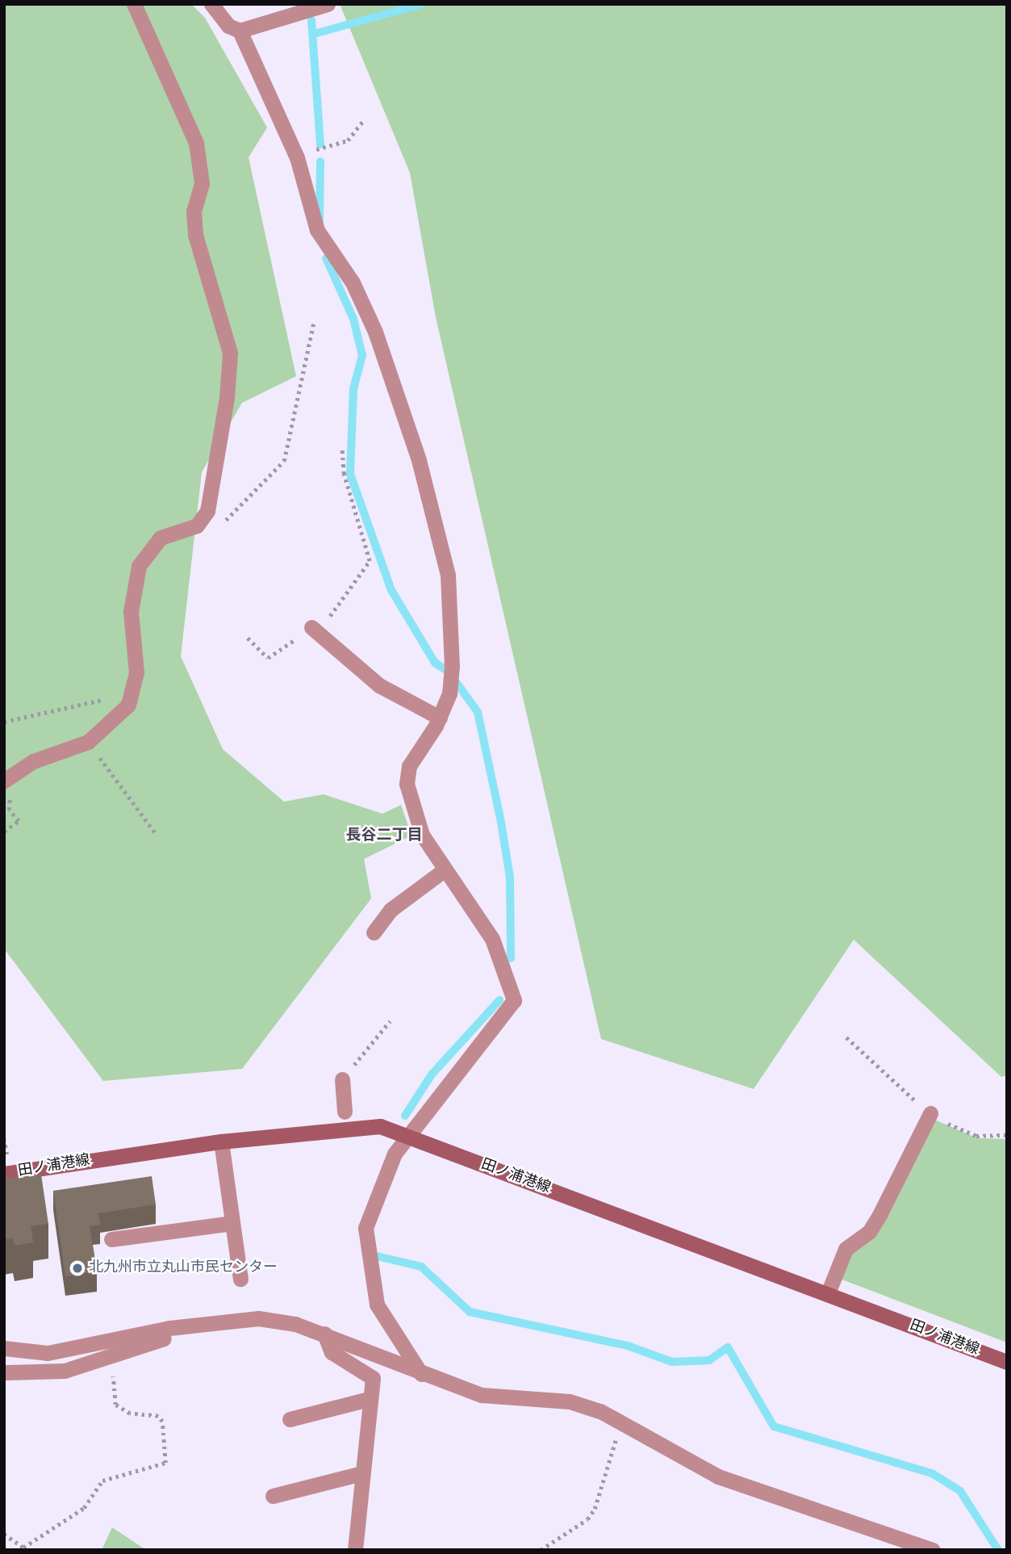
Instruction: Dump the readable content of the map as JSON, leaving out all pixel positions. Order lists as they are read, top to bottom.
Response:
{
  "streets": {
    "main road": ["田ノ浦港線"]
  },
  "districts": ["長谷二丁目"],
  "places": ["北九州市立丸山市民センター"]
}
